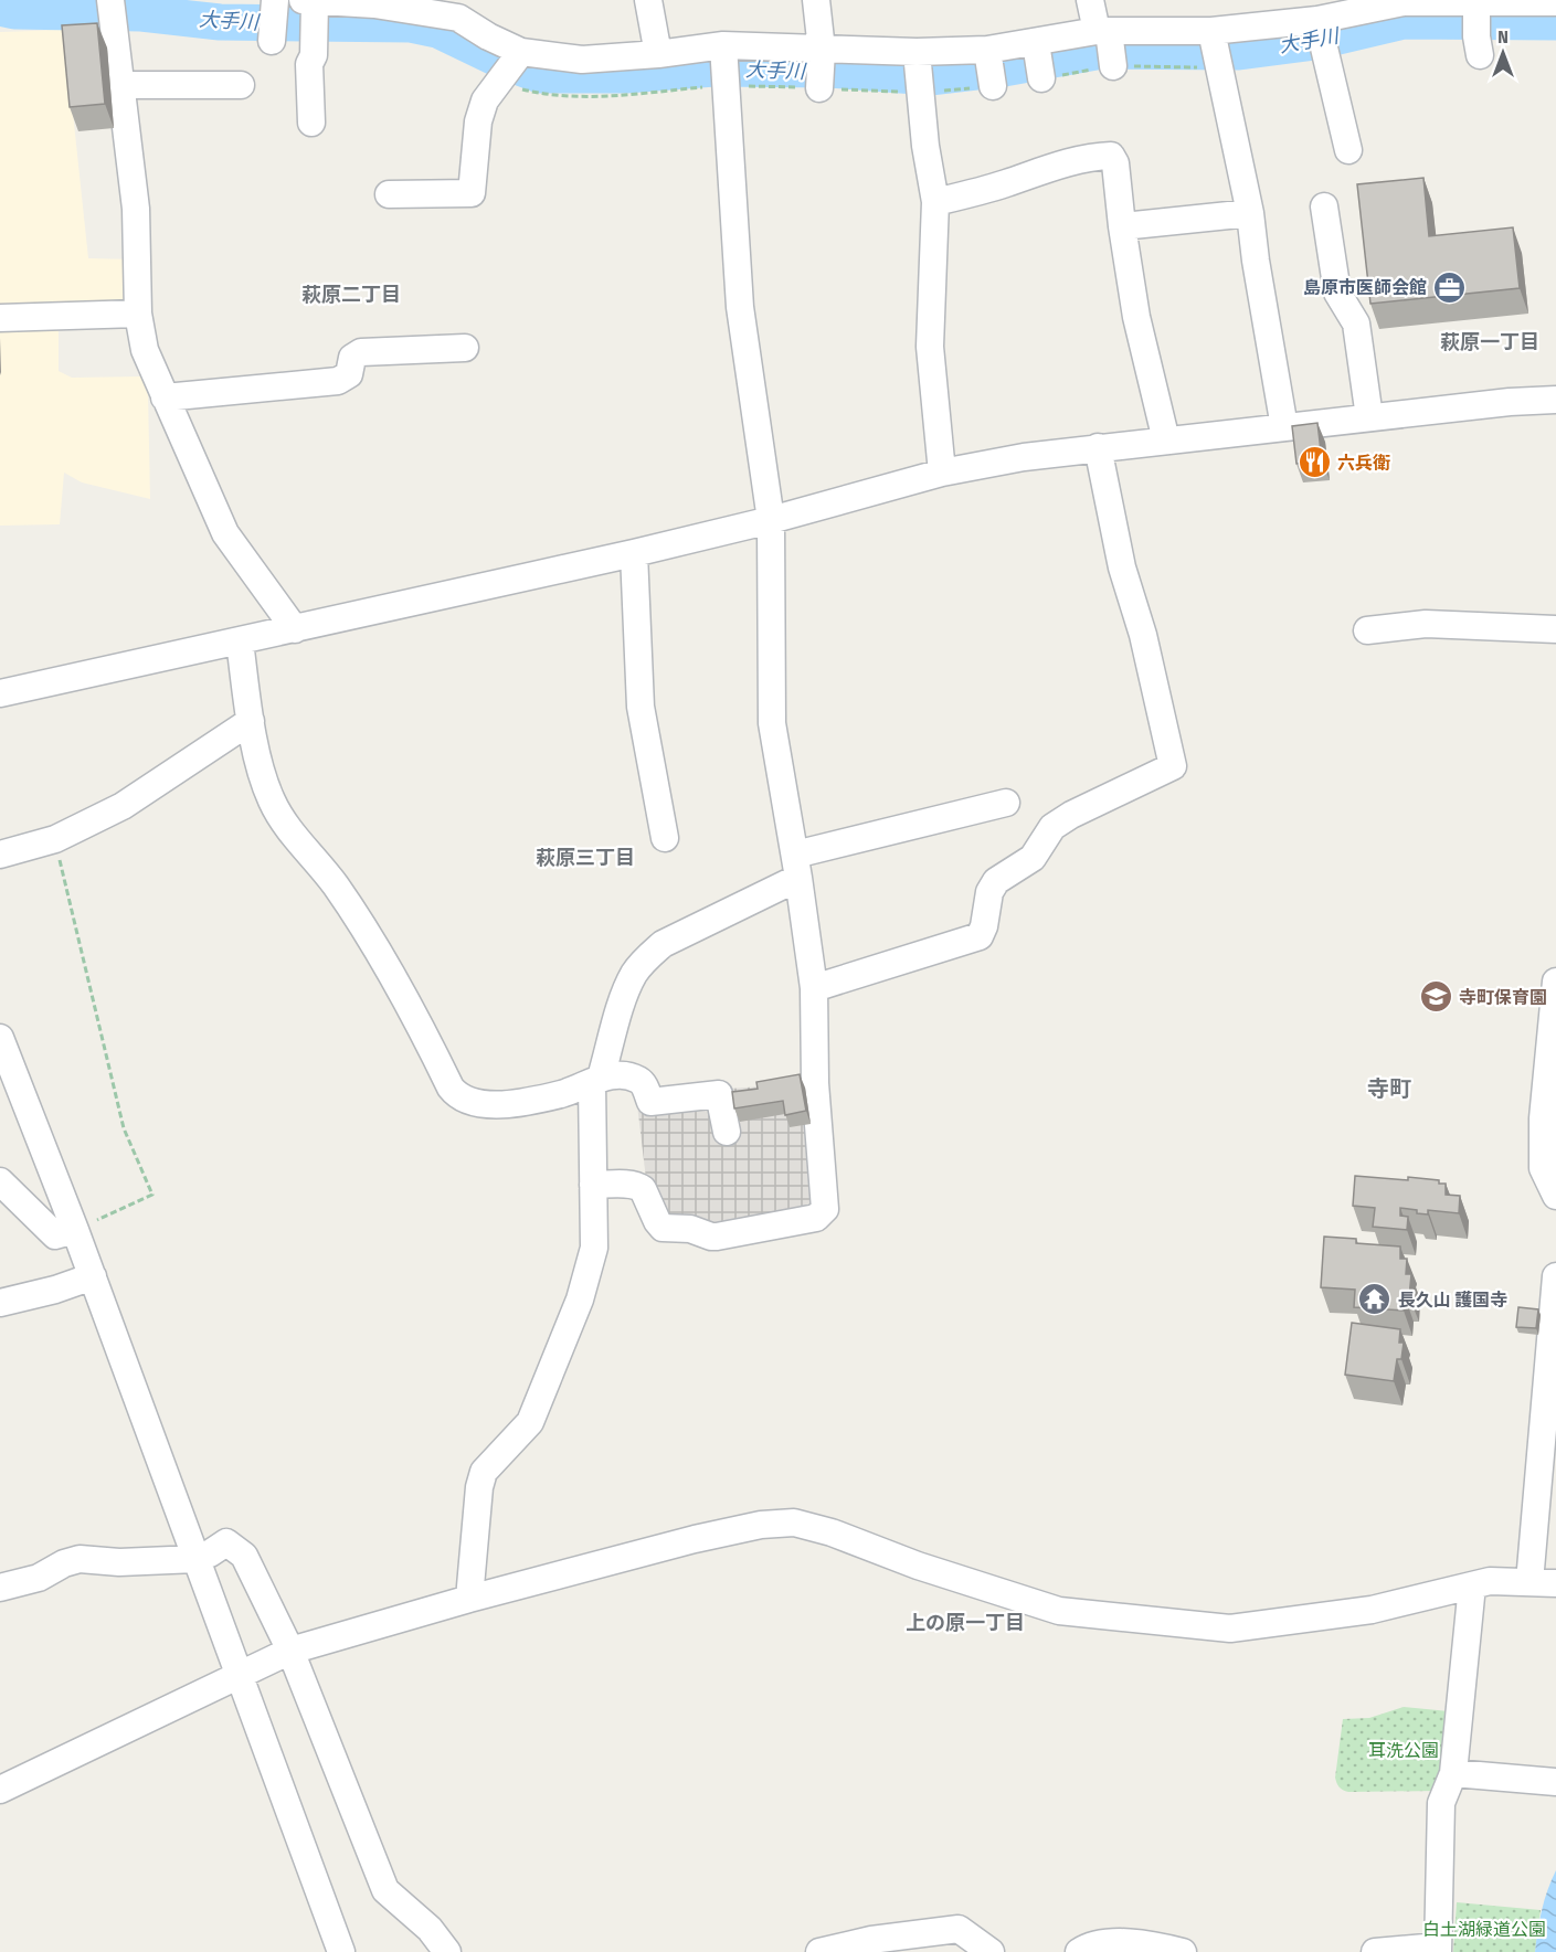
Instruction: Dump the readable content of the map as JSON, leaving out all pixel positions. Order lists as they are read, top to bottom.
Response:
{
  "districts": [
    "萩原二丁目",
    "萩原一丁目",
    "萩原三丁目",
    "寺町",
    "上の原一丁目"
  ],
  "water": ["大手川"],
  "parks": ["耳洗公園", "白土湖緑道公園"],
  "places": {
    "office": ["島原市医師会館"],
    "restaurant": ["六兵衛"],
    "school or university": ["寺町保育園"],
    "temple": ["長久山 護国寺"]
  },
  "north": "top"
}
